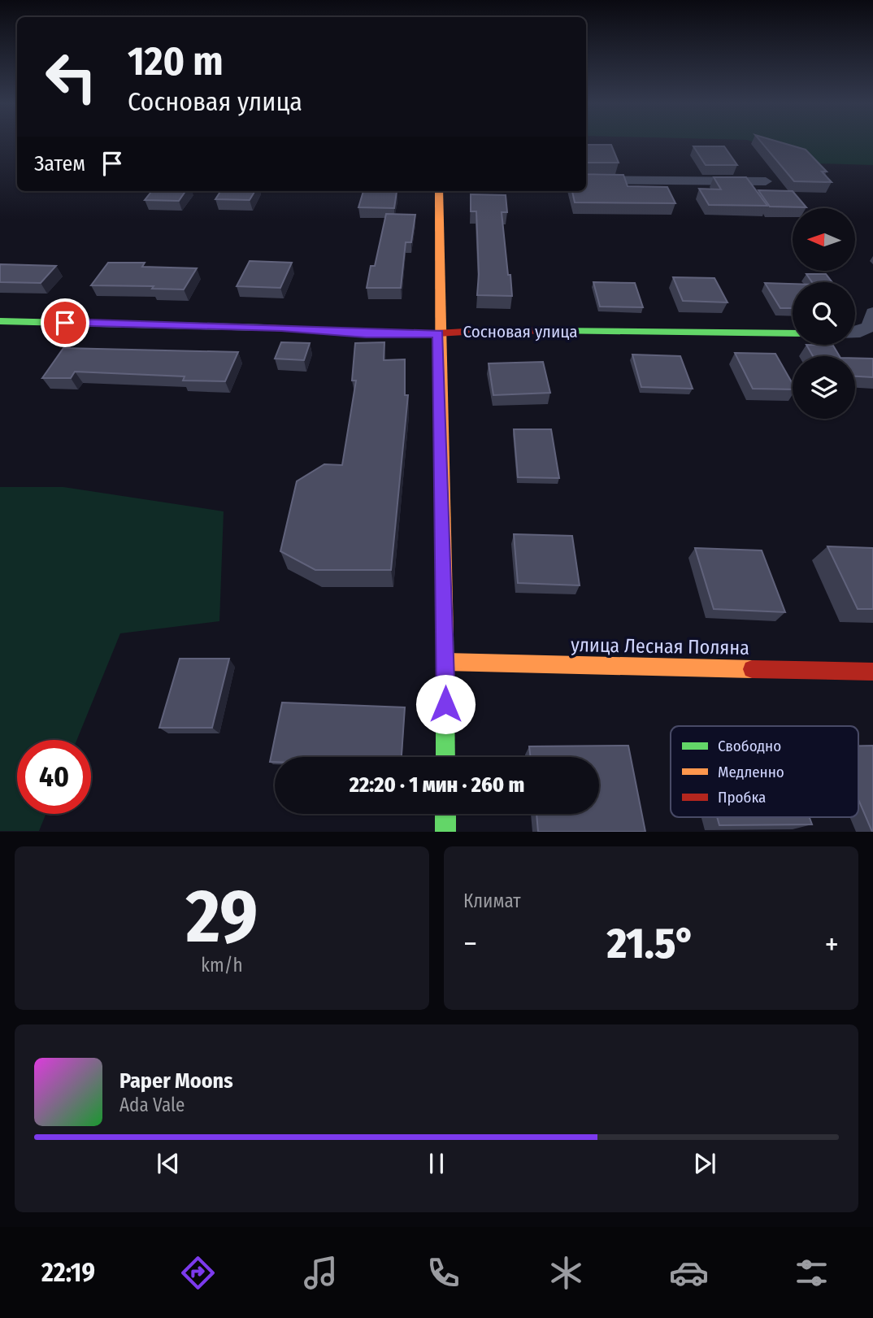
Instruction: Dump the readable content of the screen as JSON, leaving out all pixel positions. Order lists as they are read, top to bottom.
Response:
{
  "streets": {
    "street": ["Сосновая улица", "улица Лесная Поляна"]
  },
  "legend": ["Свободно", "Медленно", "Пробка"],
  "north": "left",
  "page": {
    "turn": ["120 m", "Сосновая улица"],
    "then": "Затем",
    "limit": "40",
    "trip": "22:20 · 1 мин · 260 m",
    "tile": [
      ["29", "km/h"],
      "Климат"
    ],
    "heat": ["−", "21.5°", "+"],
    "song": ["Paper Moons", "Ada Vale"],
    "tabs": "22:19"
  }
}
